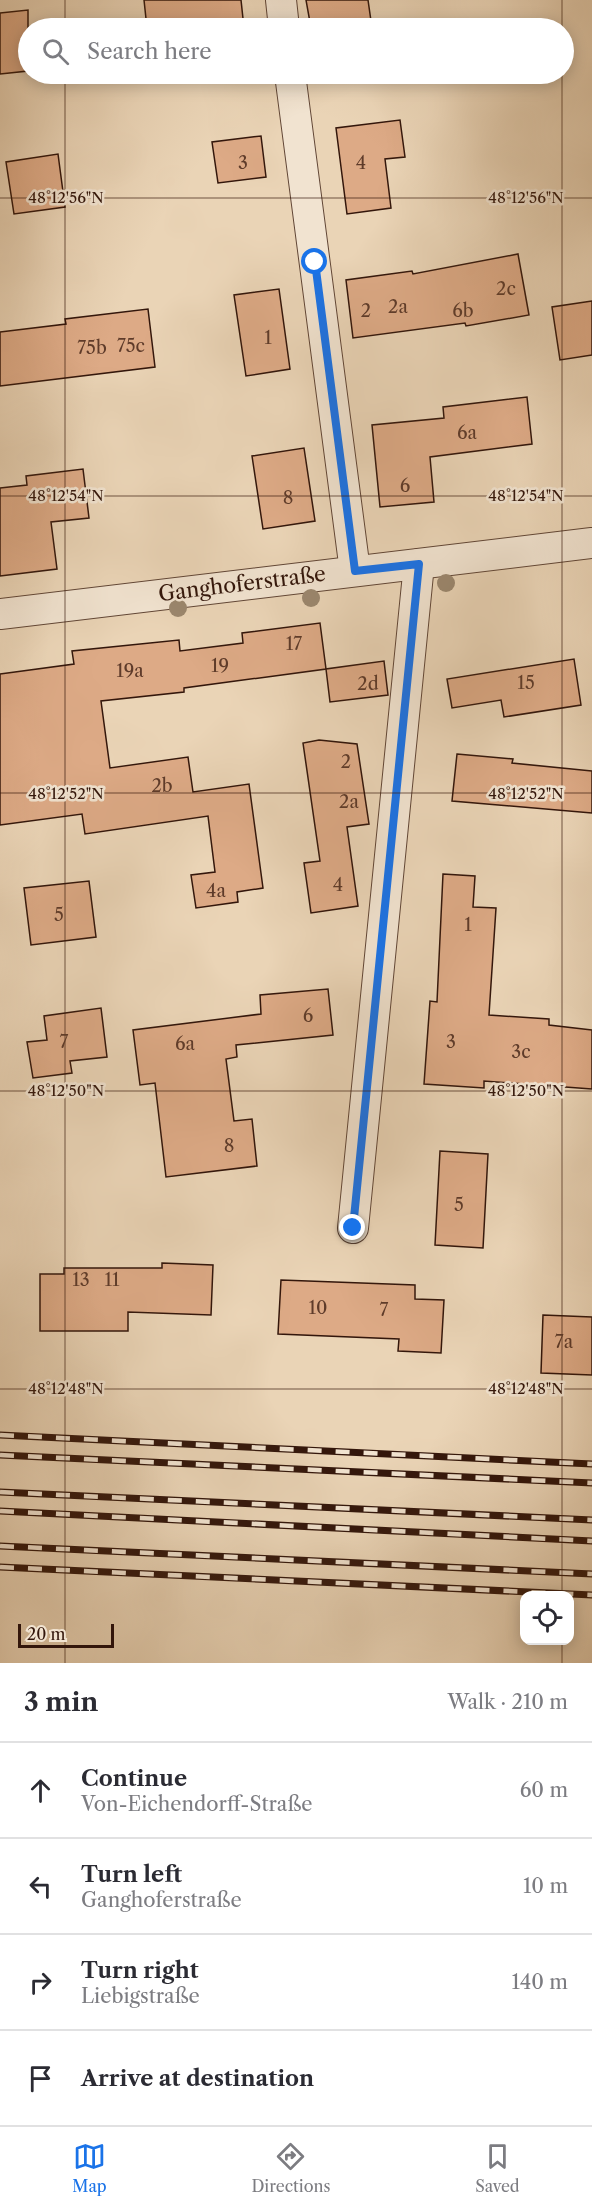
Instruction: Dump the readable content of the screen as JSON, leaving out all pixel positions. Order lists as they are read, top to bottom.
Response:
{
  "streets": {
    "street": ["Ganghoferstraße"]
  },
  "house_numbers": [
    "3",
    "4",
    "2c",
    "2a",
    "2",
    "6b",
    "1",
    "75c",
    "75b",
    "6a",
    "6",
    "8",
    "17",
    "19",
    "19a",
    "15",
    "2d",
    "2",
    "2b",
    "2a",
    "4",
    "4a",
    "5",
    "1",
    "6",
    "7",
    "3",
    "6a",
    "3c",
    "8",
    "5",
    "13",
    "11",
    "10",
    "7",
    "7a"
  ],
  "scale_bar": "20 m",
  "page": {
    "search": "Search here",
    "scale": "20 m",
    "heading": ["3 min", "Walk · 210 m"],
    "list": [
      ["Continue", "Von-Eichendorff-Straße", "60 m"],
      ["Turn left", "Ganghoferstraße", "10 m"],
      ["Turn right", "Liebigstraße", "140 m"],
      "Arrive at destination"
    ],
    "nav": ["Map", "Directions", "Saved"]
  },
  "coordinates": [
    "48°12'56\"N",
    "48°12'54\"N",
    "48°12'52\"N",
    "48°12'50\"N",
    "48°12'48\"N"
  ]
}
